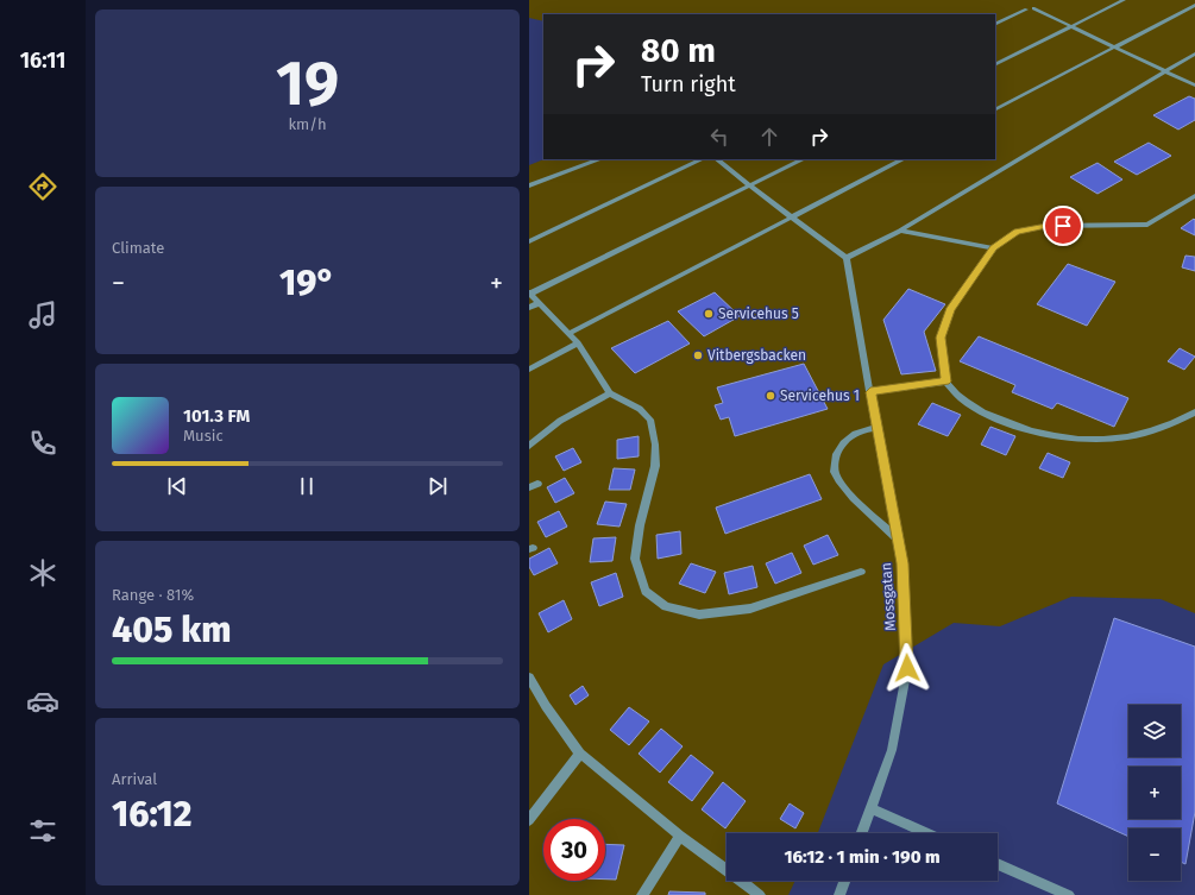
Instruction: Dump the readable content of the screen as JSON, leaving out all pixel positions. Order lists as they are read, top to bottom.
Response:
{
  "streets": {
    "street": ["Mossgatan"]
  },
  "places": ["Servicehus 5", "Vitbergsbacken", "Servicehus 1"],
  "page": {
    "tabs": "16:11",
    "tile": [
      ["19", "km/h"],
      "Climate",
      ["Range · 81%", "405 km"],
      ["Arrival", "16:12"]
    ],
    "turn": ["80 m", "Turn right"],
    "heat": ["−", "19°", "+"],
    "song": ["101.3 FM", "Music"],
    "map_buttons": ["+", "−"],
    "limit": "30",
    "trip": "16:12 · 1 min · 190 m"
  }
}
